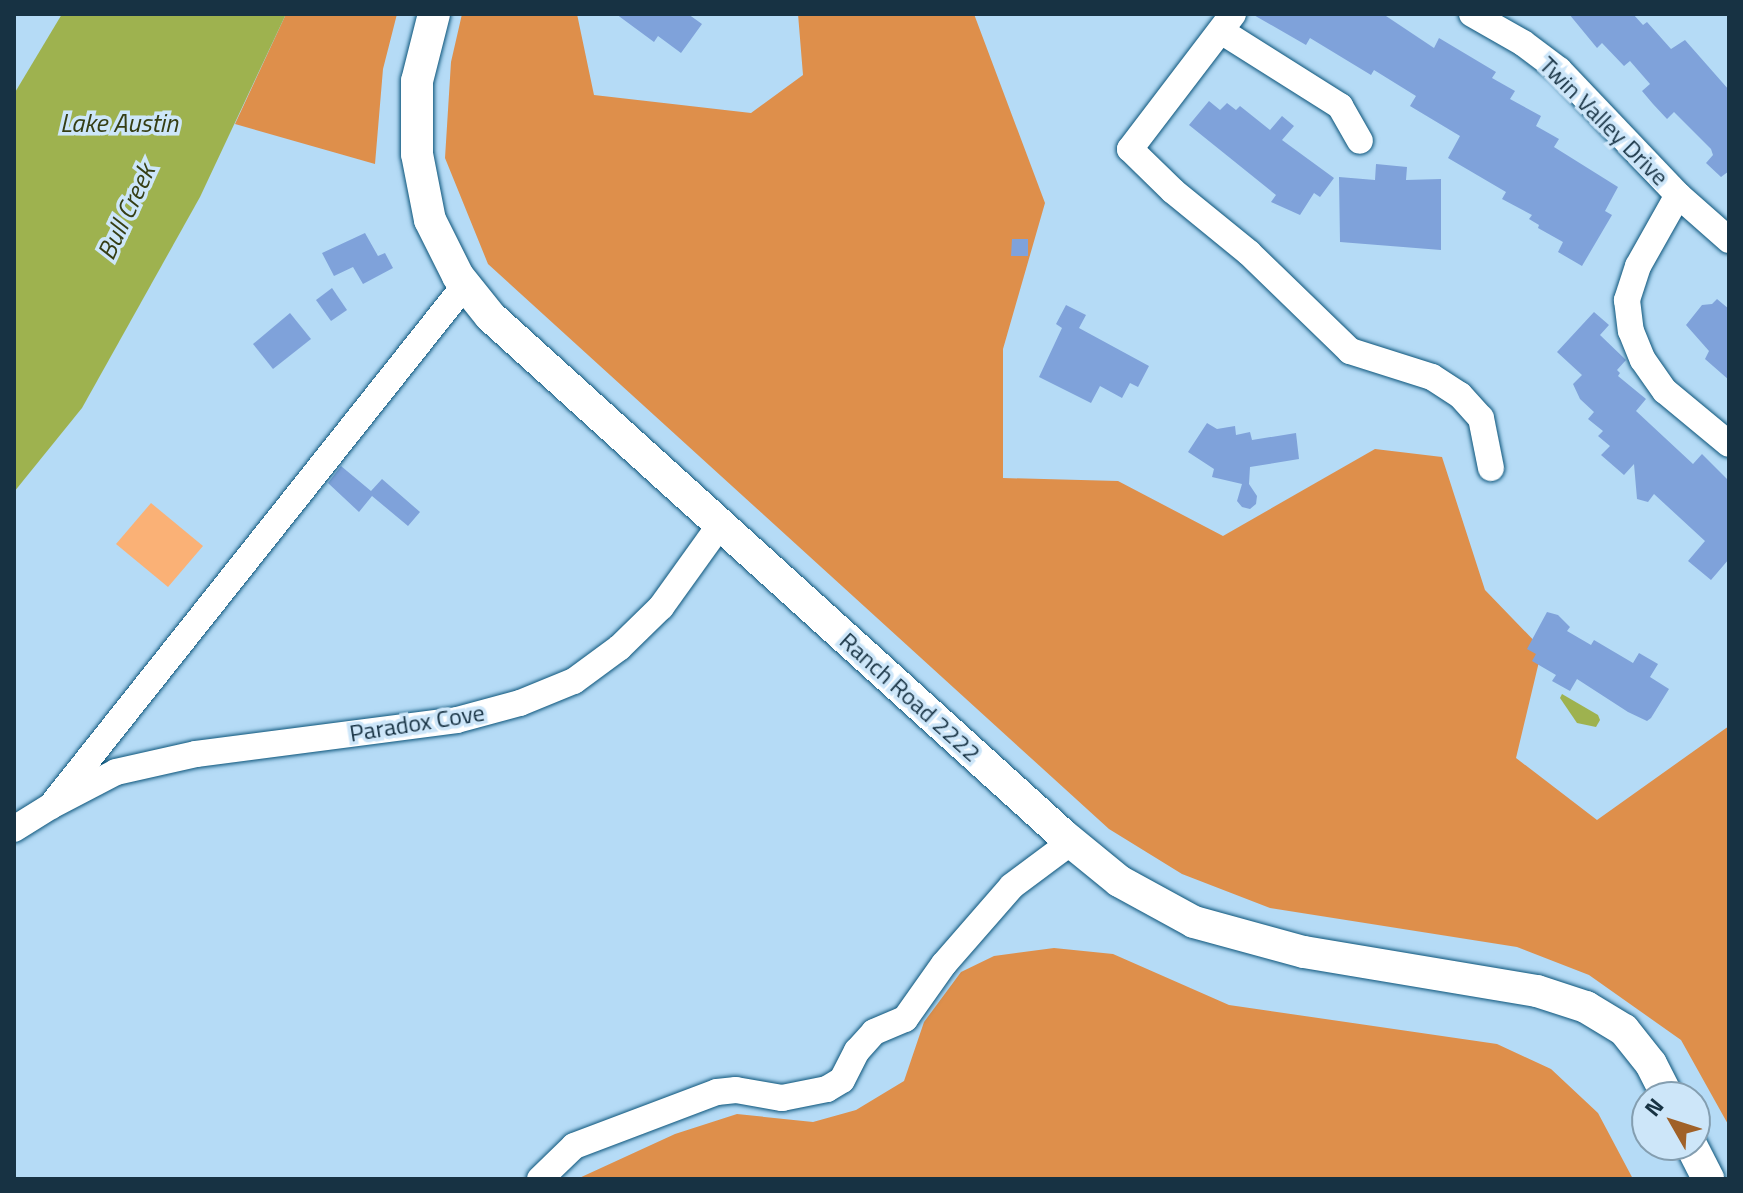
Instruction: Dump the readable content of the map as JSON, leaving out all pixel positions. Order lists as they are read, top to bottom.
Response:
{
  "streets": {
    "main road": ["Ranch Road 2222"],
    "street": ["Twin Valley Drive", "Paradox Cove"]
  },
  "crossings": [
    ["Ranch Road 2222", "Paradox Cove"]
  ],
  "water": ["Lake Austin", "Bull Creek"],
  "north": "top left"
}
